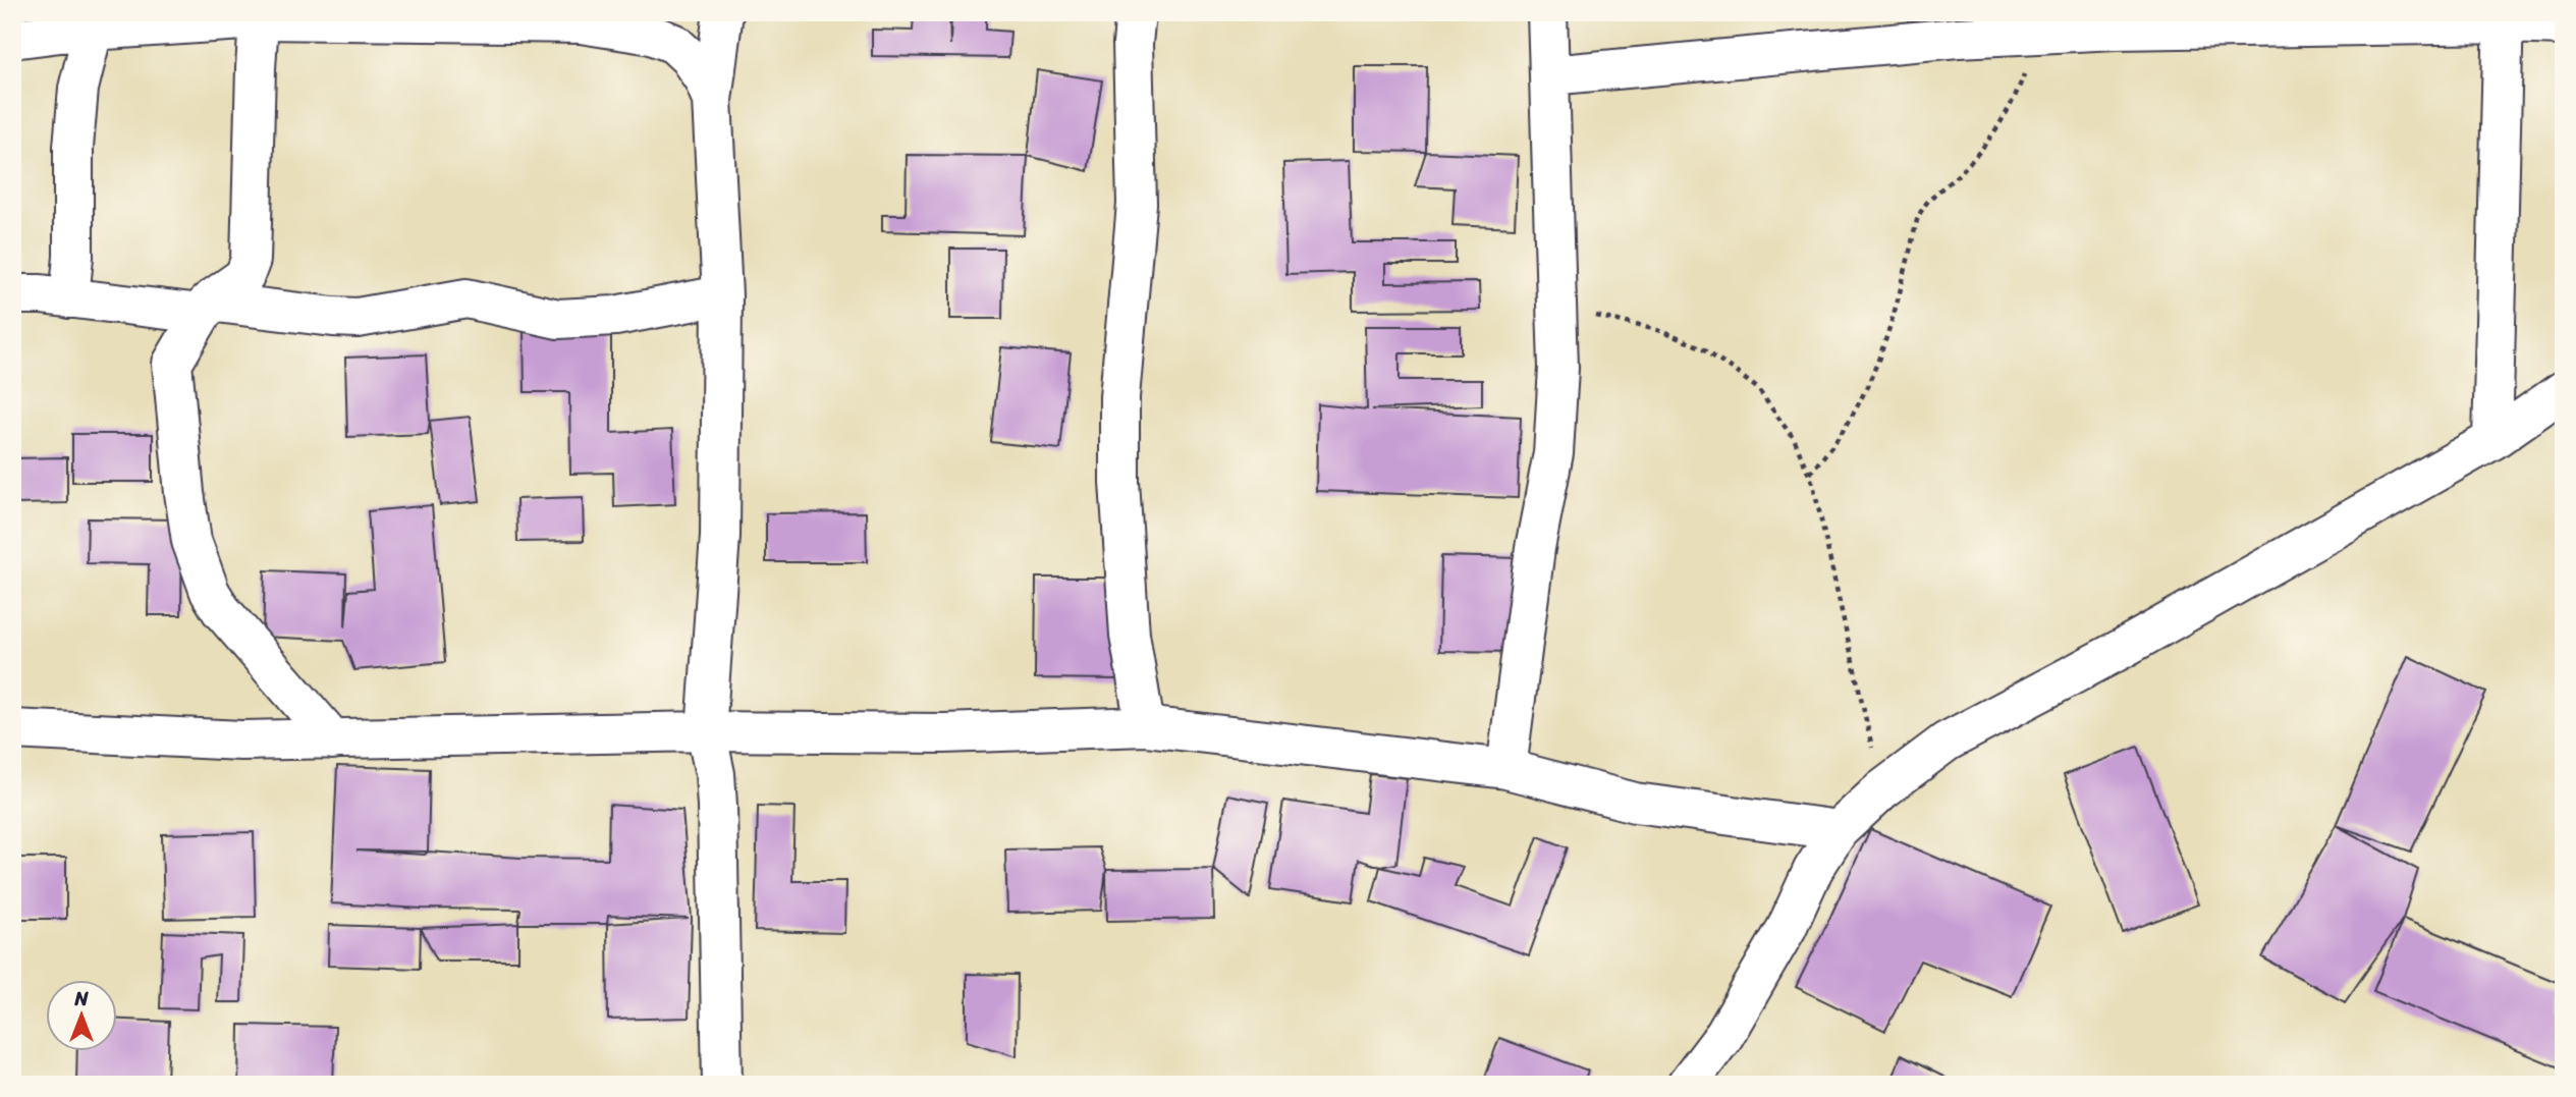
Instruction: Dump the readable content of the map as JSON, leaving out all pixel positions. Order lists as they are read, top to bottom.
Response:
{
  "north": "top"
}
